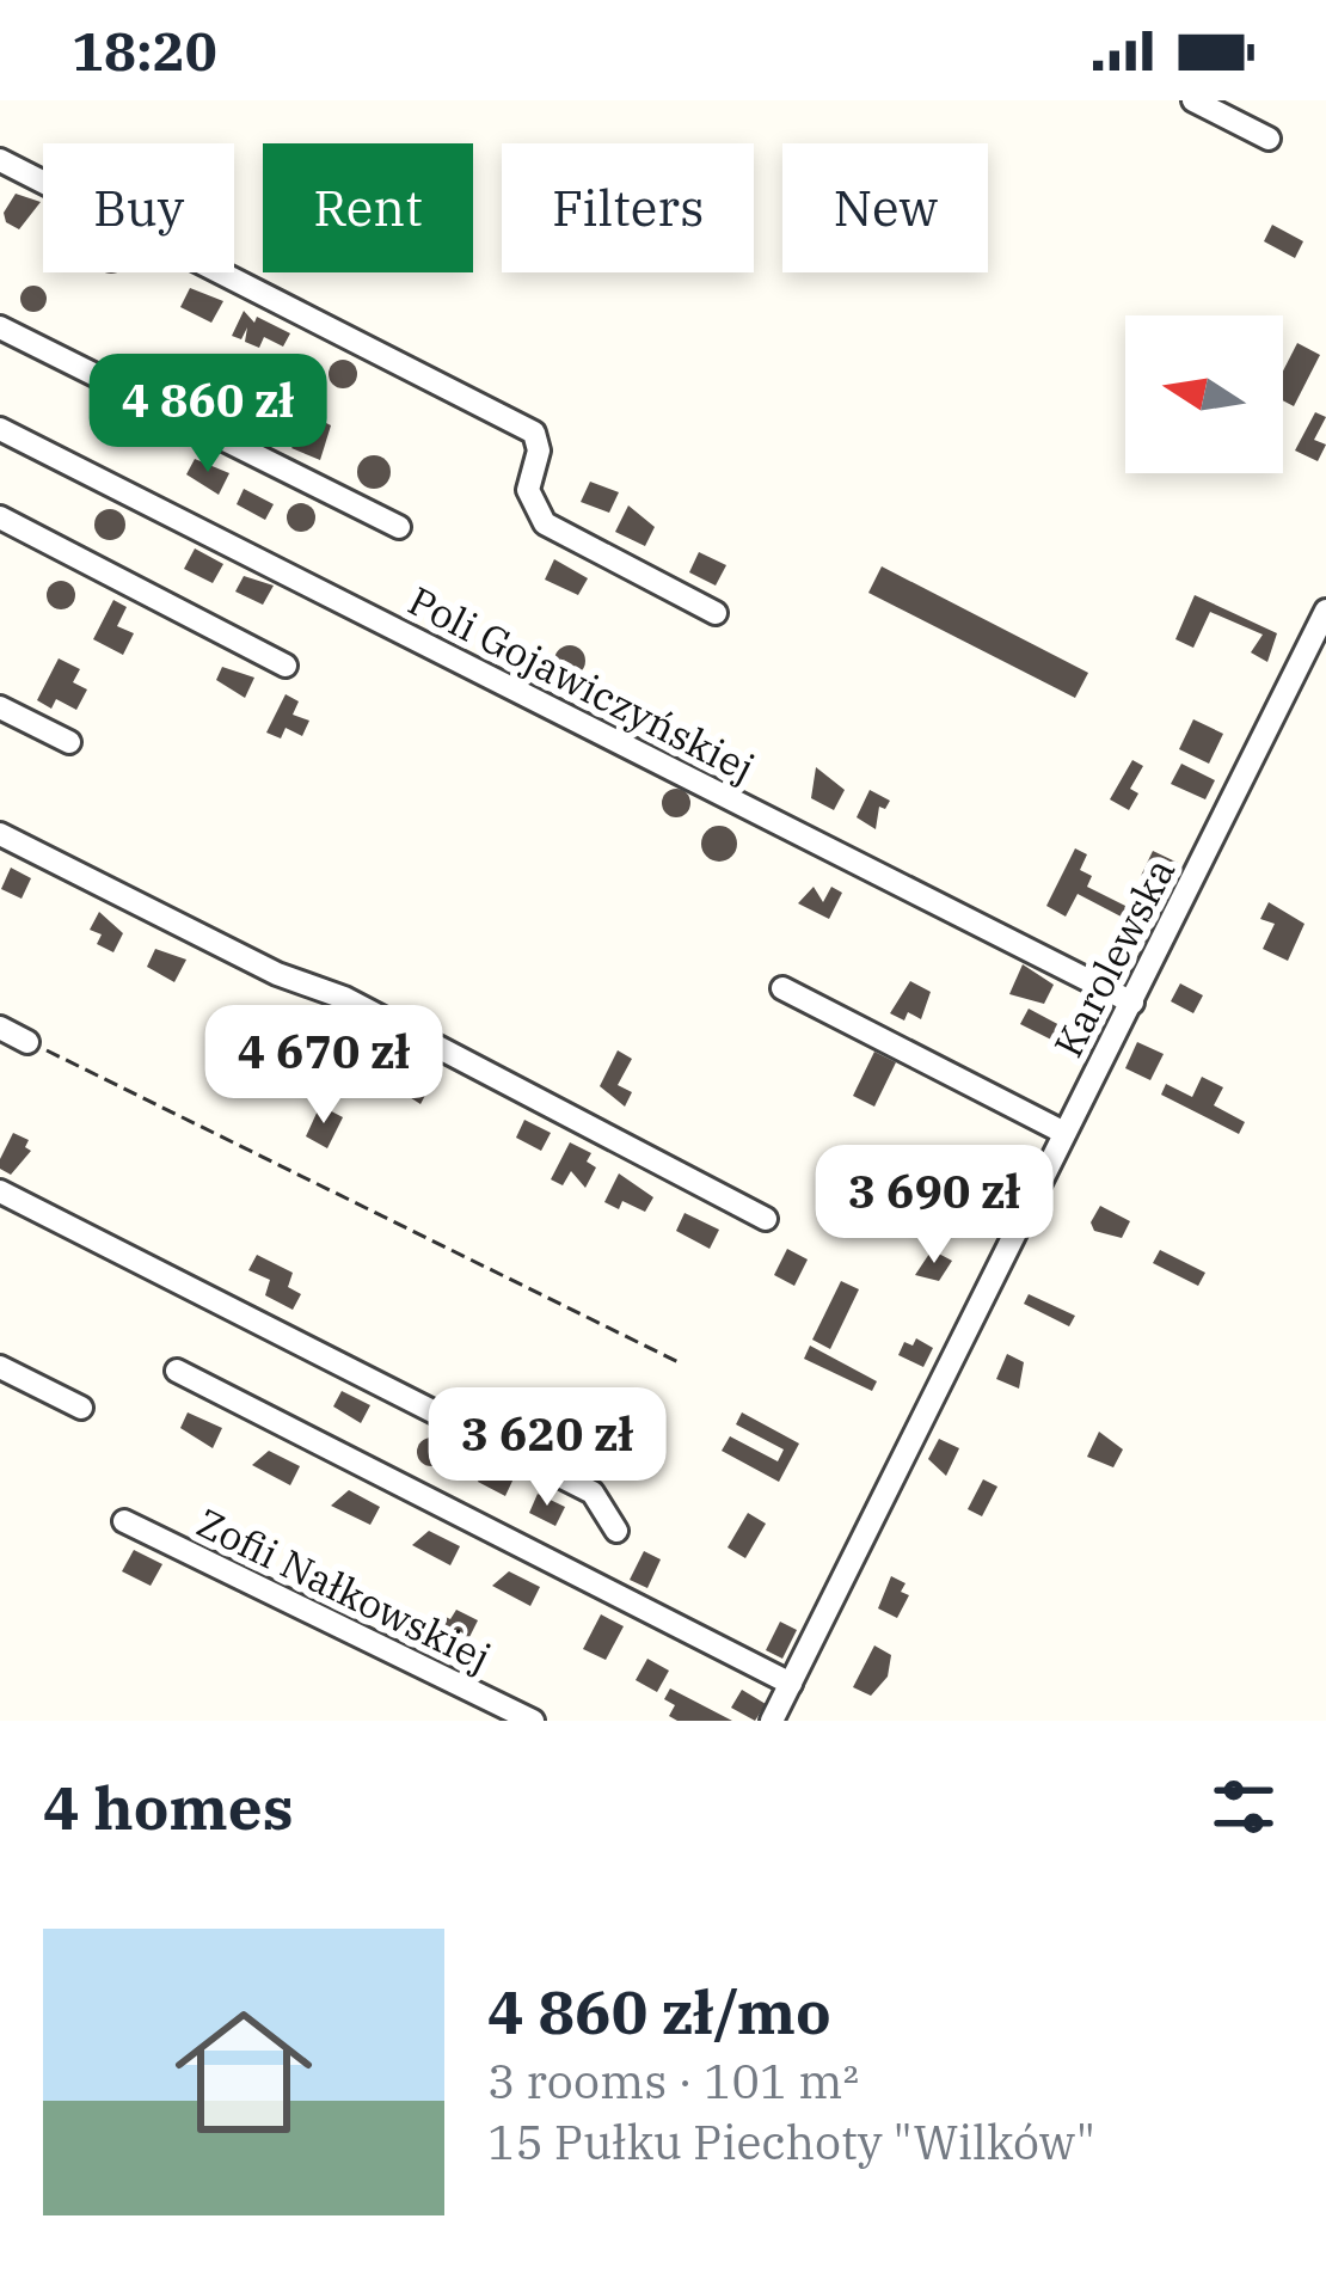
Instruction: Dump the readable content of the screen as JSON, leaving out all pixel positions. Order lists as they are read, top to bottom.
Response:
{
  "streets": {
    "street": ["Poli Gojawiczyńskiej", "Karolewska", "Zofii Nałkowskiej"]
  },
  "crossings": [
    ["Poli Gojawiczyńskiej", "Karolewska"]
  ],
  "north": "left",
  "page": {
    "status": "18:20",
    "chip": [
      "Buy",
      "Rent",
      "Filters",
      "New"
    ],
    "price": [
      "4 860 zł",
      "4 670 zł",
      "3 690 zł",
      "3 620 zł"
    ],
    "heading": "4 homes",
    "list": [
      {
        "name": "4 860 zł/mo",
        "note": "3 rooms · 101 m² · 15 Pułku Piechoty \"Wilków\""
      }
    ]
  }
}
